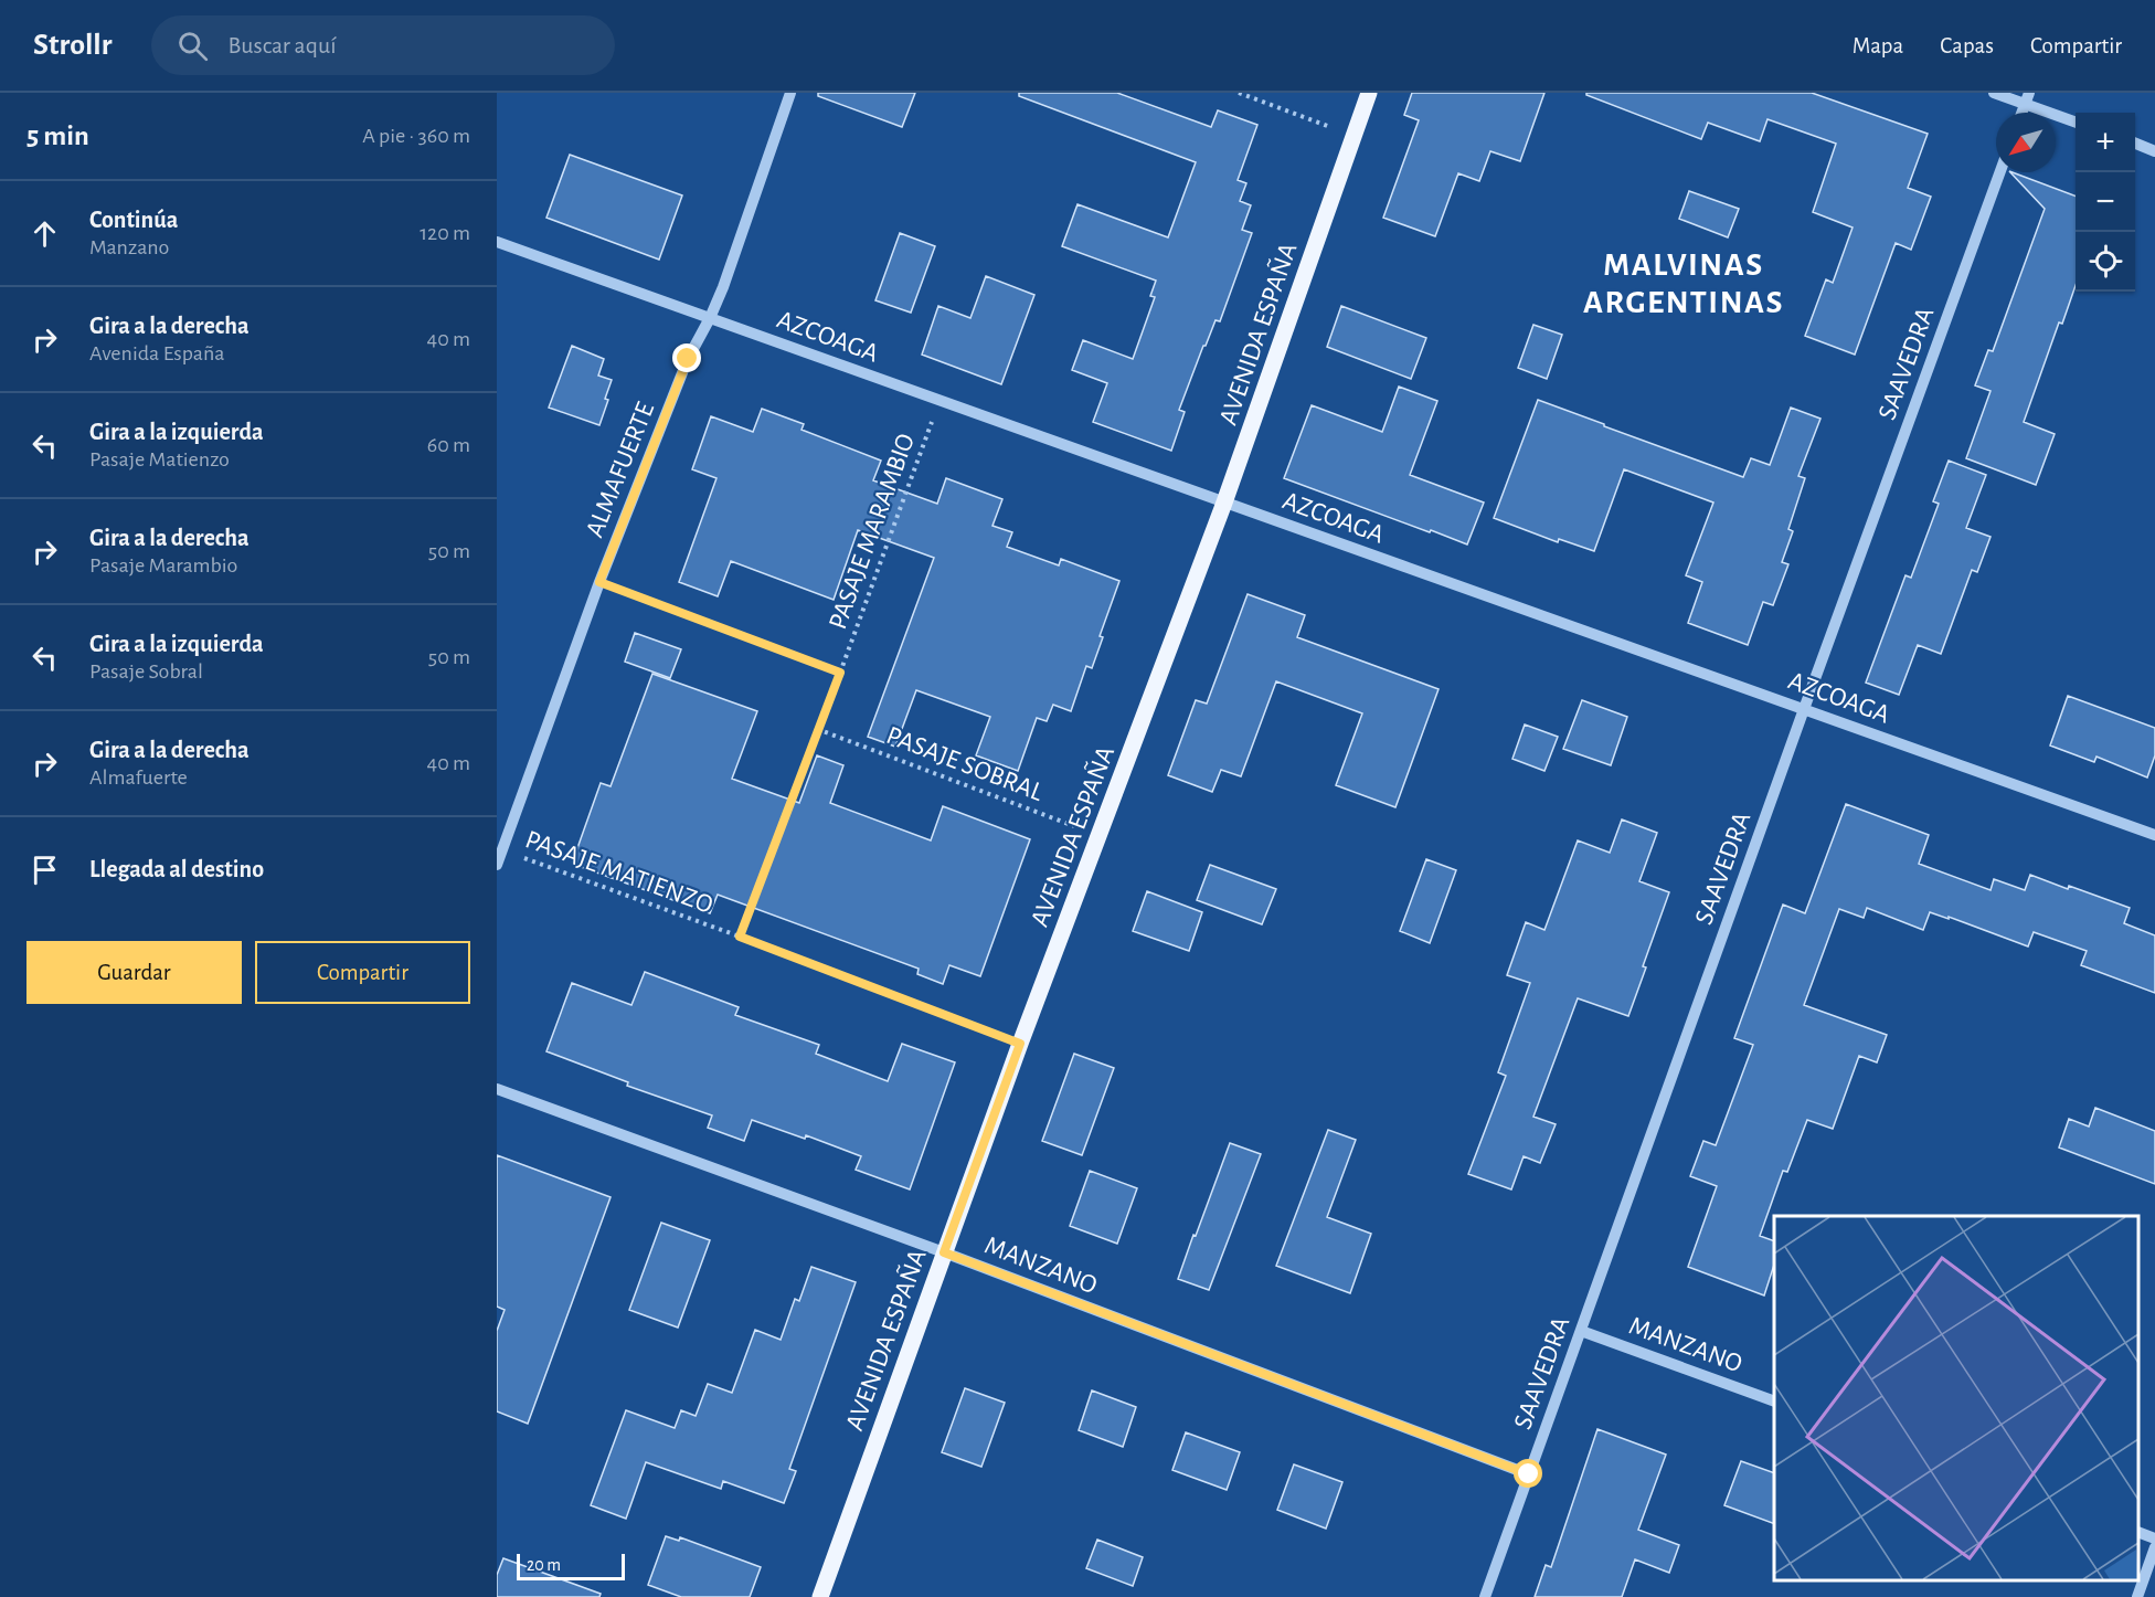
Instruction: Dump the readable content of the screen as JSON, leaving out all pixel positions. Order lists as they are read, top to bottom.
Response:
{
  "streets": {
    "main road": ["AVENIDA ESPAÑA"],
    "street": [
      "AZCOAGA",
      "SAAVEDRA",
      "ALMAFUERTE",
      "MANZANO"
    ],
    "path": ["PASAJE MARAMBIO", "PASAJE SOBRAL", "PASAJE MATIENZO"]
  },
  "crossings": [
    ["AVENIDA ESPAÑA", "AZCOAGA"],
    ["AVENIDA ESPAÑA", "PASAJE SOBRAL"],
    ["AVENIDA ESPAÑA", "PASAJE MATIENZO"],
    ["AVENIDA ESPAÑA", "MANZANO"],
    ["AZCOAGA", "SAAVEDRA"],
    ["AZCOAGA", "ALMAFUERTE"],
    ["AZCOAGA", "PASAJE MARAMBIO"],
    ["SAAVEDRA", "MANZANO"],
    ["ALMAFUERTE", "PASAJE MATIENZO"],
    ["PASAJE MARAMBIO", "PASAJE SOBRAL"],
    ["PASAJE MARAMBIO", "PASAJE MATIENZO"]
  ],
  "districts": ["MALVINAS ARGENTINAS"],
  "scale_bar": "20 m",
  "north": "bottom left",
  "page": {
    "header": "Strollr",
    "search": "Buscar aquí",
    "nav": ["Mapa", "Capas", "Compartir"],
    "heading": ["5 min", "A pie · 360 m"],
    "map_buttons": ["+", "−"],
    "list": [
      ["Continúa", "Manzano", "120 m"],
      ["Gira a la derecha", "Avenida España", "40 m"],
      ["Gira a la izquierda", "Pasaje Matienzo", "60 m"],
      ["Gira a la derecha", "Pasaje Marambio", "50 m"],
      ["Gira a la izquierda", "Pasaje Sobral", "50 m"],
      ["Gira a la derecha", "Almafuerte", "40 m"],
      "Llegada al destino"
    ],
    "buttons": ["Guardar", "Compartir"],
    "scale": "20 m"
  }
}
